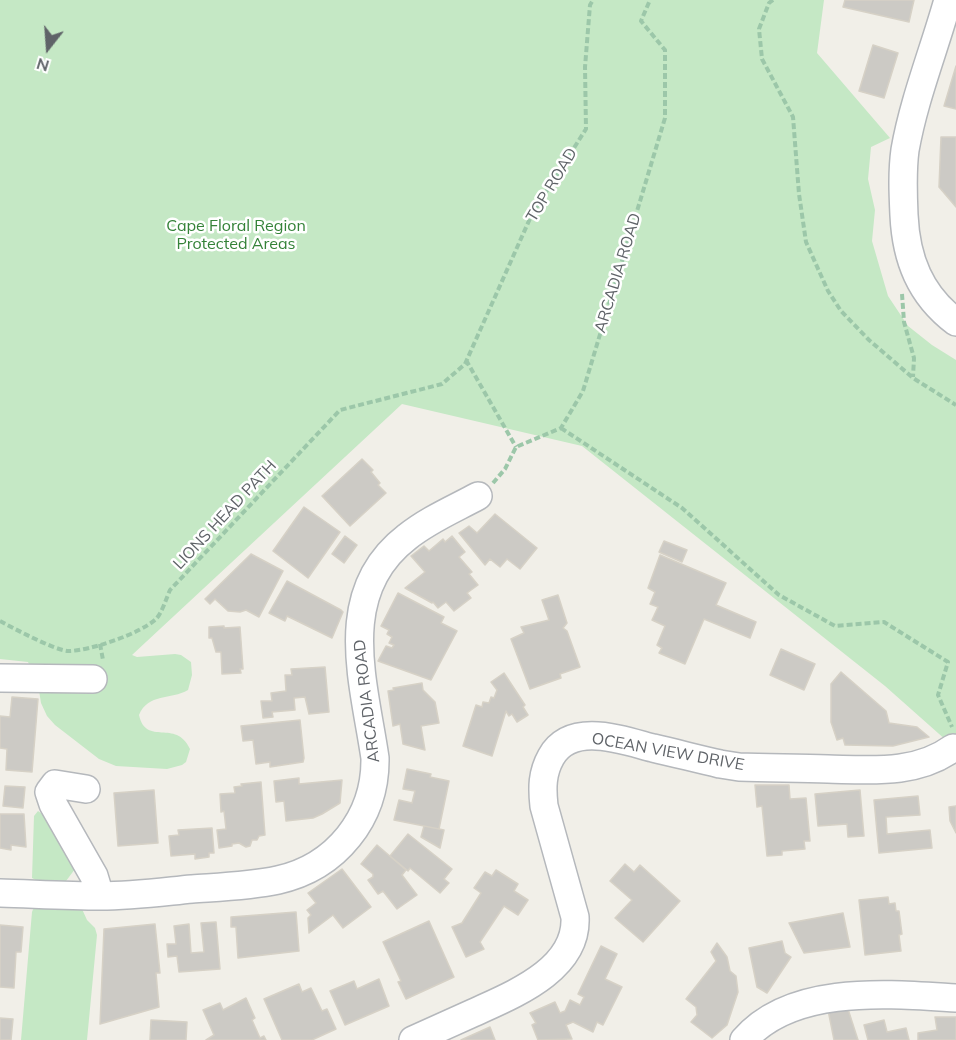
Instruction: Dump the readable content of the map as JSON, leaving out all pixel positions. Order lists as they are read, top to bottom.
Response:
{
  "streets": {
    "street": ["ARCADIA ROAD", "OCEAN VIEW DRIVE"],
    "path": ["TOP ROAD", "LIONS HEAD PATH"]
  },
  "crossings": [
    ["TOP ROAD", "LIONS HEAD PATH"]
  ],
  "parks": ["Cape Floral Region Protected Areas"],
  "north": "bottom"
}
